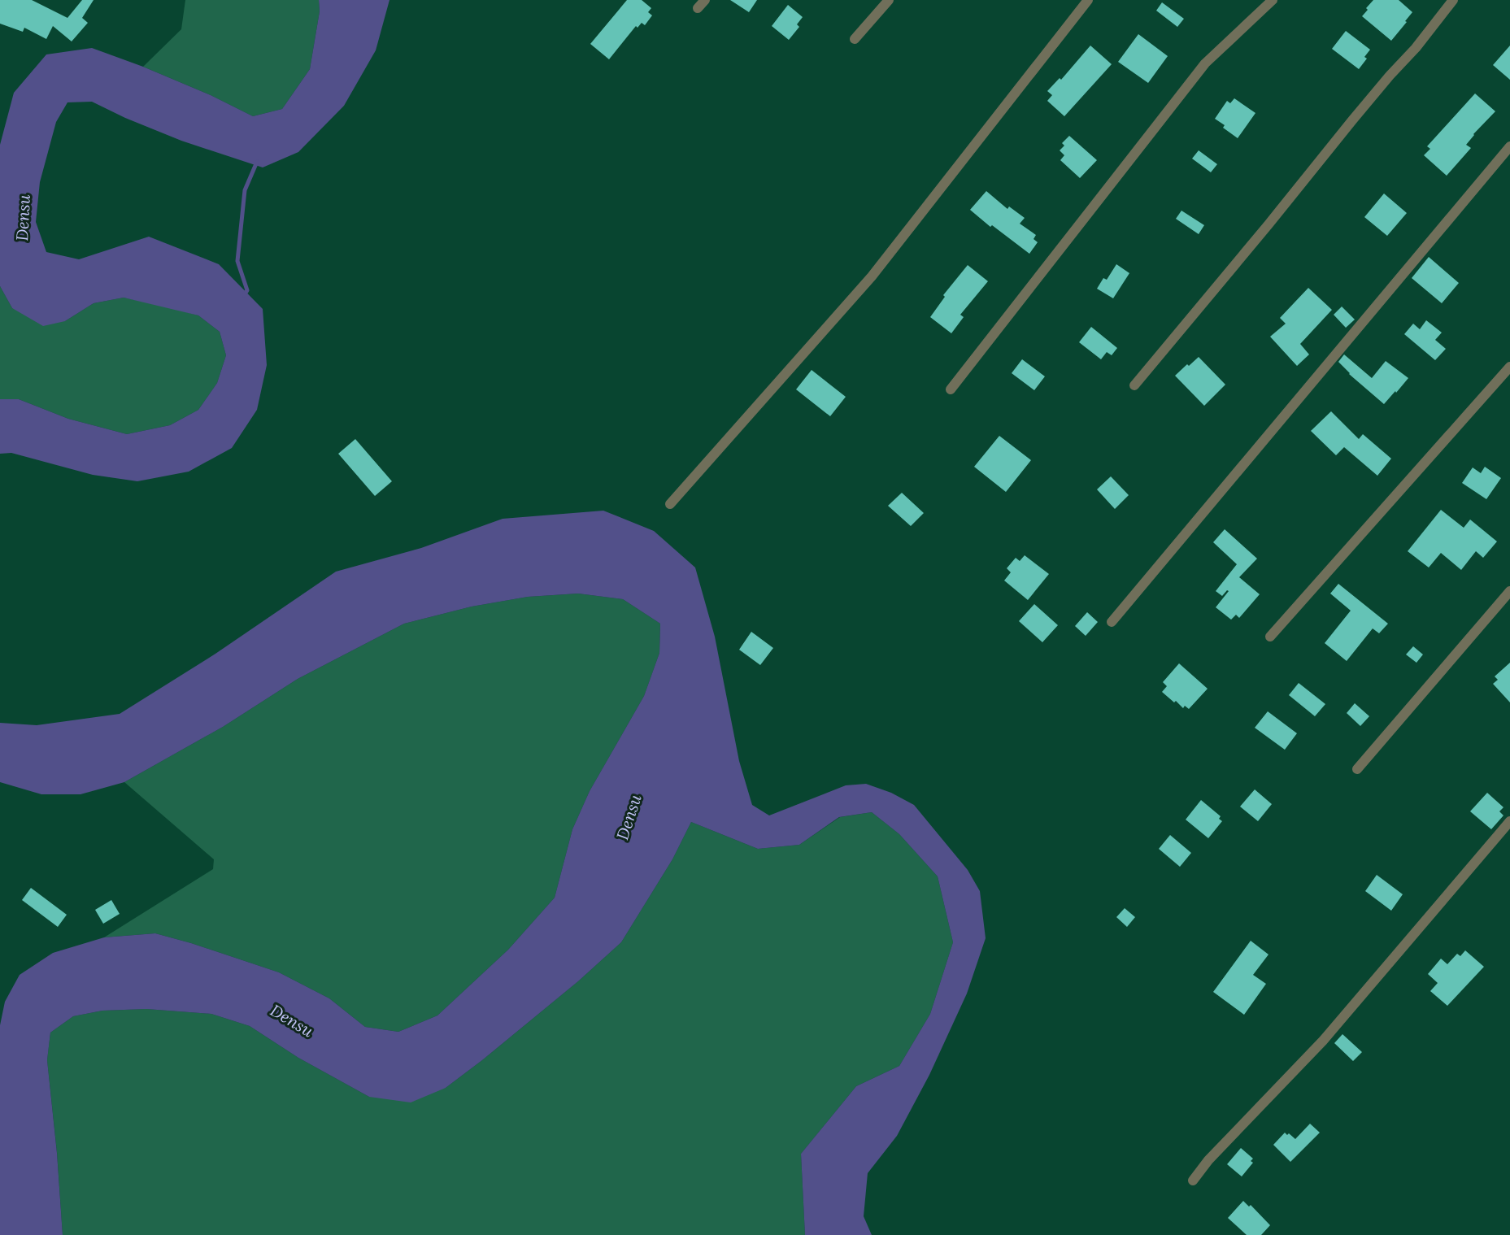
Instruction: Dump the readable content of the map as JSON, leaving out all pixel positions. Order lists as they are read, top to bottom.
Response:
{
  "water": ["Densu"]
}
